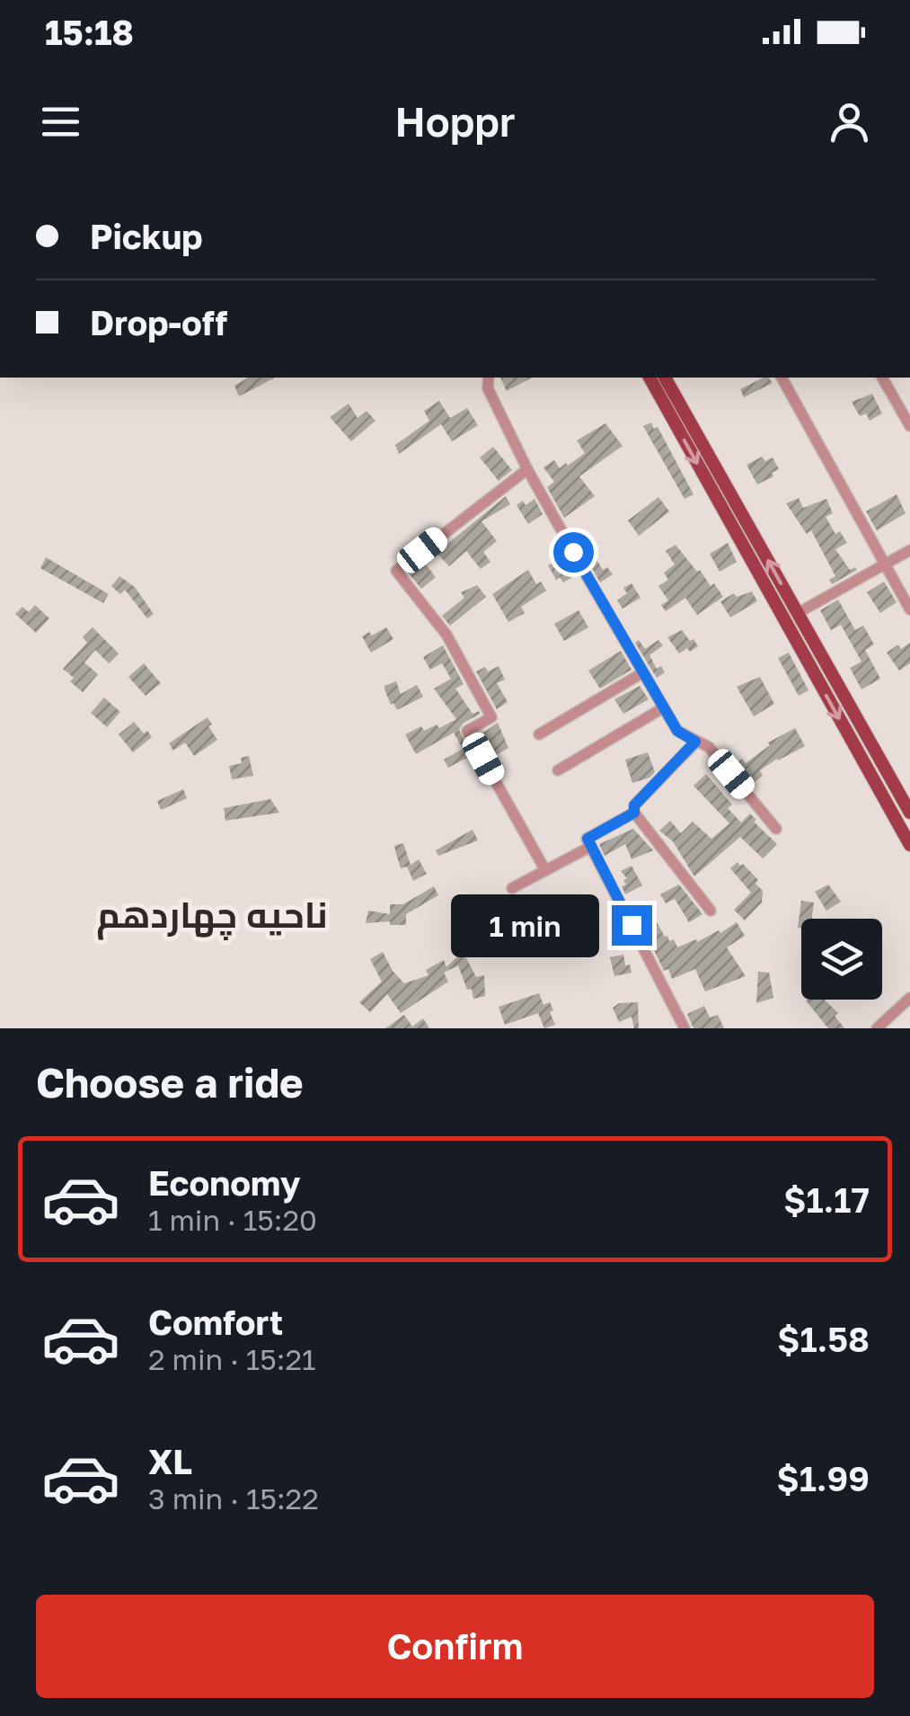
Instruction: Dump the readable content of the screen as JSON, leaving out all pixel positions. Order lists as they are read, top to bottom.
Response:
{
  "districts": ["ناحیه چهاردهم"],
  "page": {
    "status": "15:18",
    "header": "Hoppr",
    "banner": ["Pickup", "Drop-off"],
    "bubble": "1 min",
    "heading": "Choose a ride",
    "list": [
      {
        "name": "Economy",
        "note": "1 min · 15:20",
        "value": "$1.17"
      },
      {
        "name": "Comfort",
        "note": "2 min · 15:21",
        "value": "$1.58"
      },
      {
        "name": "XL",
        "note": "3 min · 15:22",
        "value": "$1.99"
      }
    ],
    "buttons": "Confirm"
  }
}
